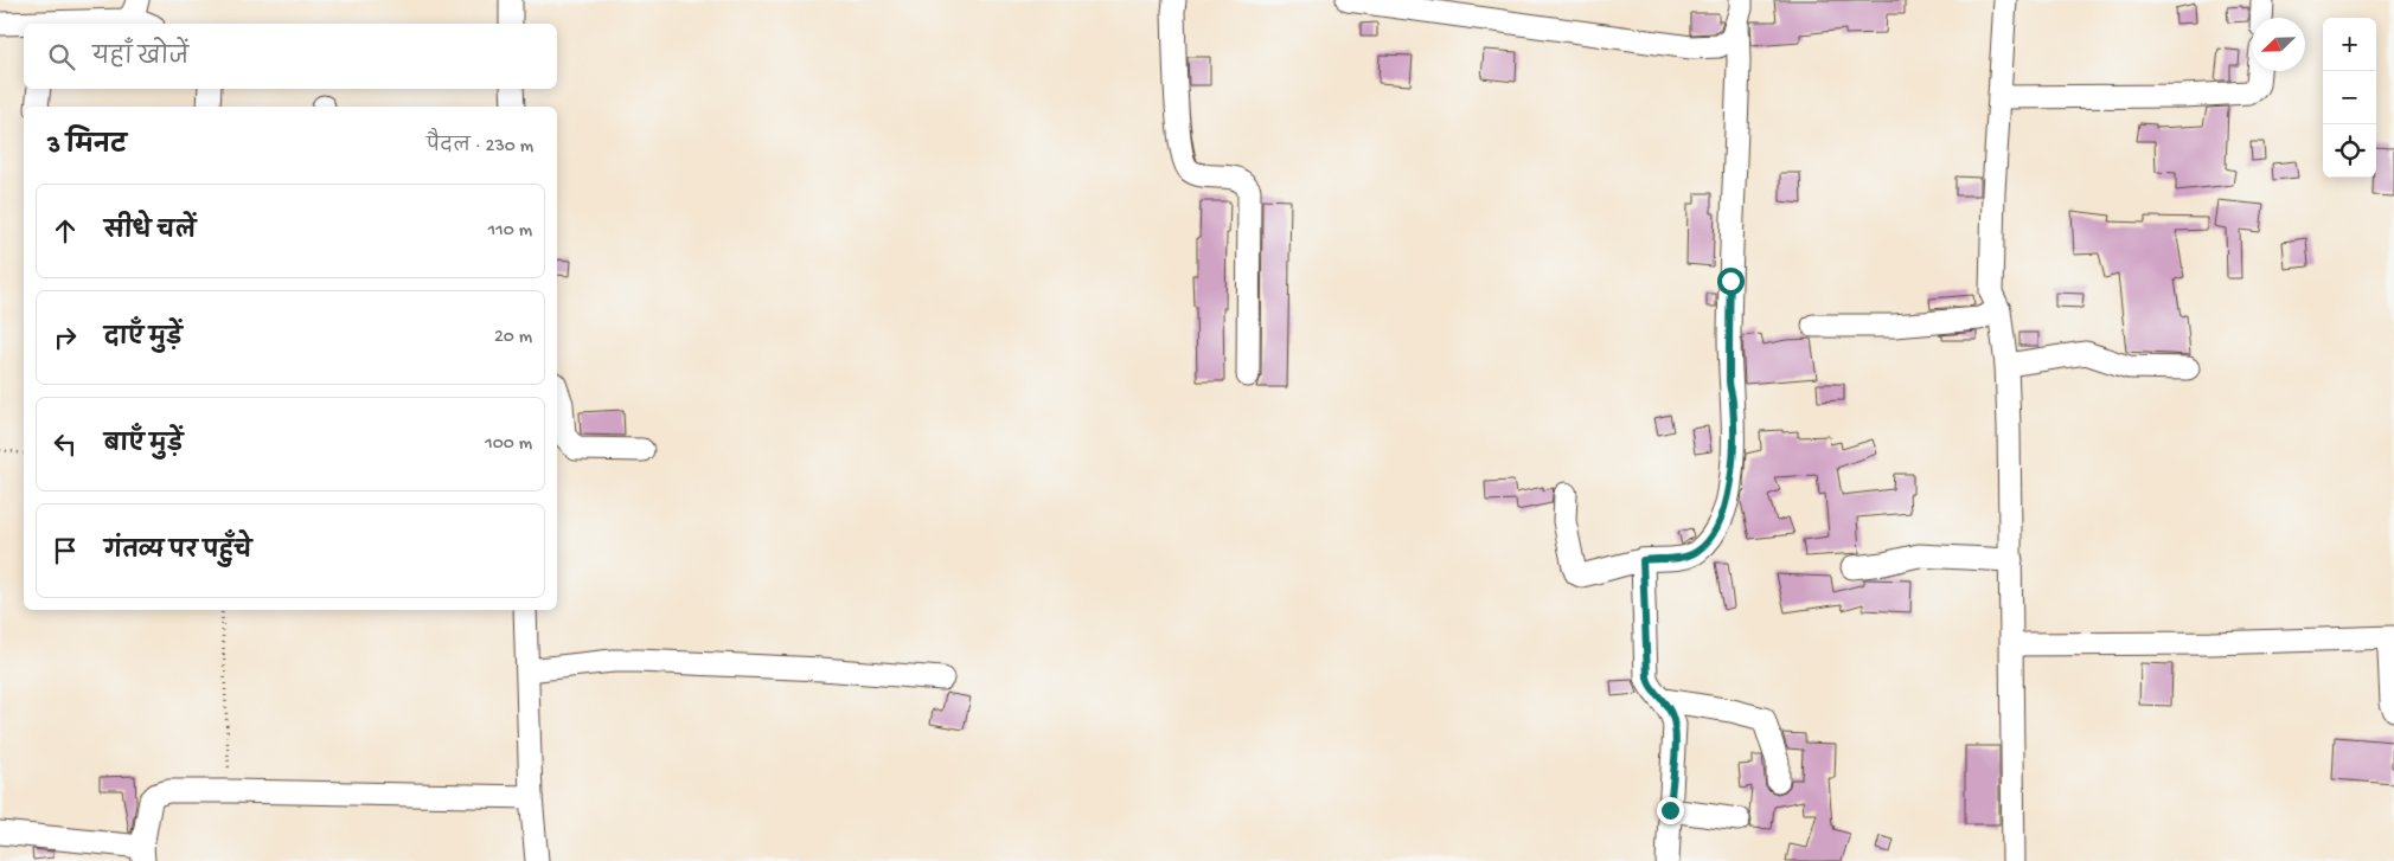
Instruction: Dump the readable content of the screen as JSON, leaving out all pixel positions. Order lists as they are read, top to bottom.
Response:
{
  "north": "bottom left",
  "page": {
    "map_buttons": ["+", "−"],
    "search": "यहाँ खोजें",
    "heading": ["3 मिनट", "पैदल · 230 m"],
    "list": [
      ["सीधे चलें", "110 m"],
      ["दाएँ मुड़ें", "20 m"],
      ["बाएँ मुड़ें", "100 m"],
      "गंतव्य पर पहुँचे"
    ]
  }
}
